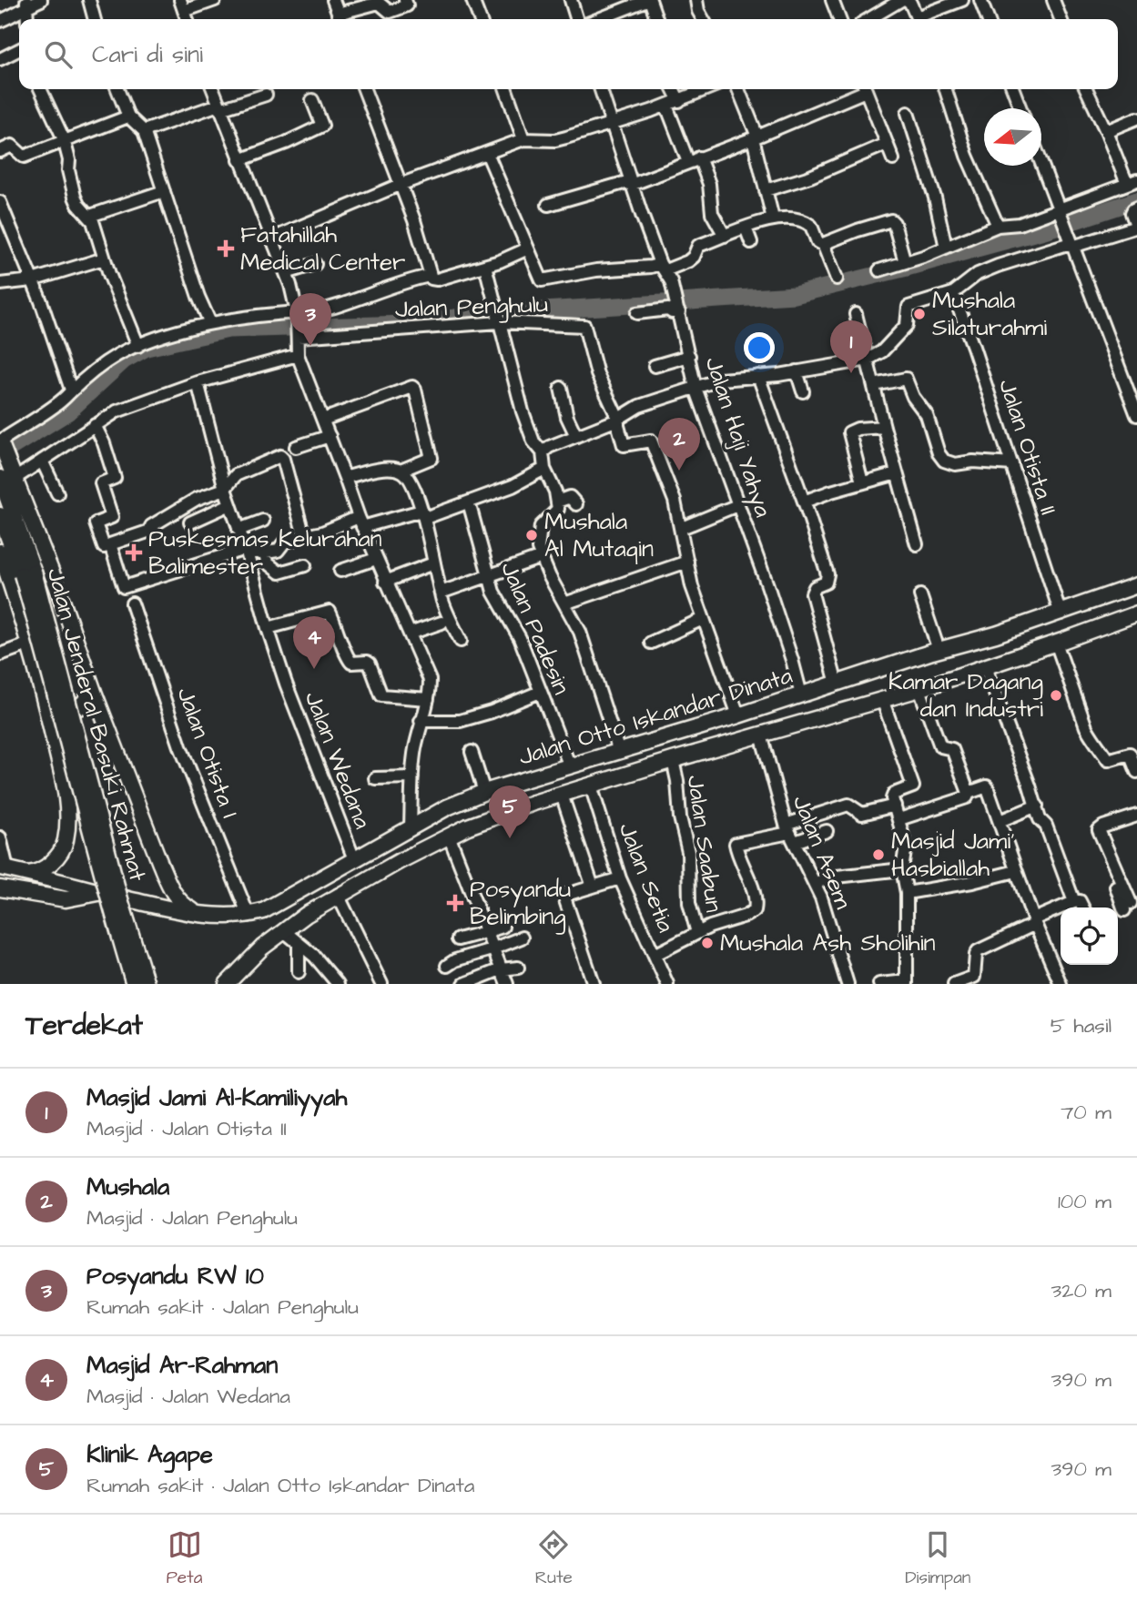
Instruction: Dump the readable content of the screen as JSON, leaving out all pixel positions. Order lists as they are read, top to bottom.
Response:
{
  "streets": {
    "main road": ["Jalan Otto Iskandar Dinata", "Jalan Jenderal Basuki Rahmat"],
    "street": [
      "Jalan Penghulu",
      "Jalan Haji Yahya",
      "Jalan Otista II",
      "Jalan Padesin",
      "Jalan Otista I",
      "Jalan Wedana",
      "Jalan Saabun",
      "Jalan Asem",
      "Jalan Setia"
    ]
  },
  "crossings": [
    ["Jalan Penghulu", "Jalan Otto Iskandar Dinata"],
    ["Jalan Haji Yahya", "Jalan Otto Iskandar Dinata"],
    ["Jalan Otista II", "Jalan Otto Iskandar Dinata"],
    ["Jalan Padesin", "Jalan Otto Iskandar Dinata"],
    ["Jalan Otto Iskandar Dinata", "Jalan Jenderal Basuki Rahmat"],
    ["Jalan Otto Iskandar Dinata", "Jalan Otista I"],
    ["Jalan Otto Iskandar Dinata", "Jalan Wedana"],
    ["Jalan Otto Iskandar Dinata", "Jalan Saabun"],
    ["Jalan Otto Iskandar Dinata", "Jalan Asem"],
    ["Jalan Otto Iskandar Dinata", "Jalan Setia"]
  ],
  "places": {
    "health": ["Fatahillah Medical Center", "Puskesmas Kelurahan Balimester", "Posyandu Belimbing"],
    "other": [
      "Mushala Silaturahmi",
      "Mushala Al Mutaqin",
      "Kamar Dagang dan Industri",
      "Masjid Jami' Hasbiallah",
      "Mushala Ash Sholihin"
    ]
  },
  "north": "left",
  "page": {
    "search": "Cari di sini",
    "pins": [
      "3",
      "1",
      "2",
      "4",
      "5"
    ],
    "heading": ["Terdekat", "5 hasil"],
    "list": [
      {
        "mark": "1",
        "name": "Masjid Jami Al-Kamiliyyah",
        "note": "Masjid · Jalan Otista II",
        "value": "70 m"
      },
      {
        "mark": "2",
        "name": "Mushala",
        "note": "Masjid · Jalan Penghulu",
        "value": "100 m"
      },
      {
        "mark": "3",
        "name": "Posyandu RW 10",
        "note": "Rumah sakit · Jalan Penghulu",
        "value": "320 m"
      },
      {
        "mark": "4",
        "name": "Masjid Ar-Rahman",
        "note": "Masjid · Jalan Wedana",
        "value": "390 m"
      },
      {
        "mark": "5",
        "name": "Klinik Agape",
        "note": "Rumah sakit · Jalan Otto Iskandar Dinata",
        "value": "390 m"
      }
    ],
    "nav": ["Peta", "Rute", "Disimpan"]
  }
}
